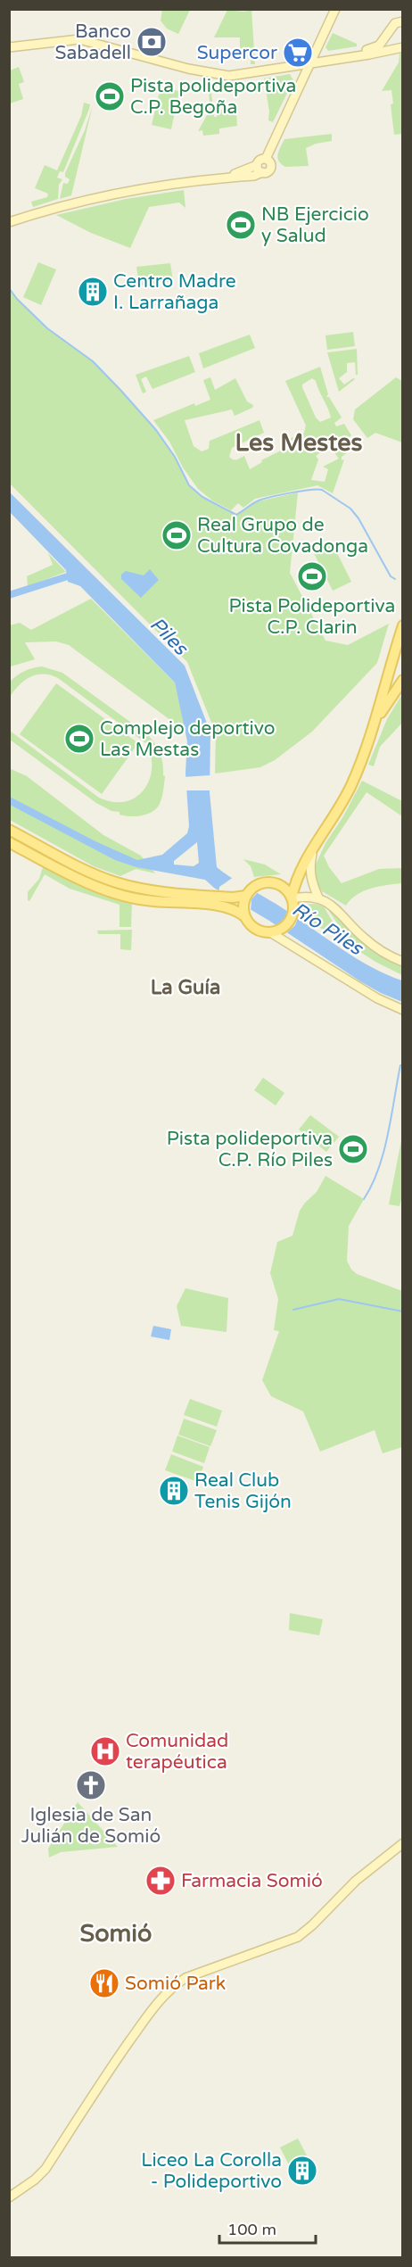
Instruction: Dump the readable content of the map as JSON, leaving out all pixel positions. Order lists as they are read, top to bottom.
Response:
{
  "districts": ["Les Mestes", "La Guía", "Somió"],
  "water": ["Piles", "Río Piles"],
  "places": {
    "bank": ["Banco Sabadell"],
    "supermarket": ["Supercor"],
    "sports": [
      "Pista polideportiva C.P. Begoña",
      "NB Ejercicio y Salud",
      "Real Grupo de Cultura Covadonga",
      "Pista Polideportiva C.P. Clarin",
      "Complejo deportivo Las Mestas",
      "Pista polideportiva C.P. Río Piles"
    ],
    "building": ["Centro Madre I. Larrañaga", "Real Club Tenis Gijón", "Liceo La Corolla - Polideportivo"],
    "hospital": ["Comunidad terapéutica"],
    "church": ["Iglesia de San Julián de Somió"],
    "pharmacy": ["Farmacia Somió"],
    "restaurant": ["Somió Park"]
  },
  "scale_bar": "100 m"
}
